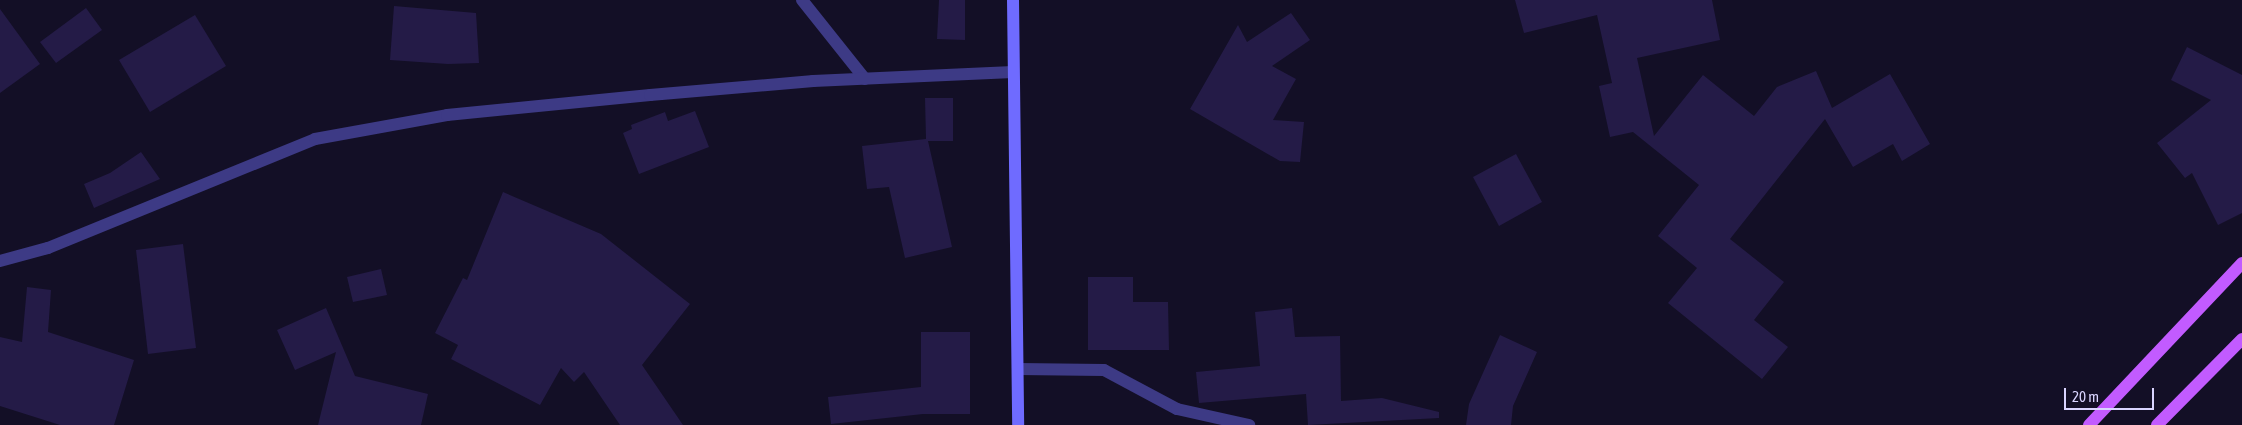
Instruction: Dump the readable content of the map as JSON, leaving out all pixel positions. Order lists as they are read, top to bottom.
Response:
{
  "scale_bar": "20 m"
}
